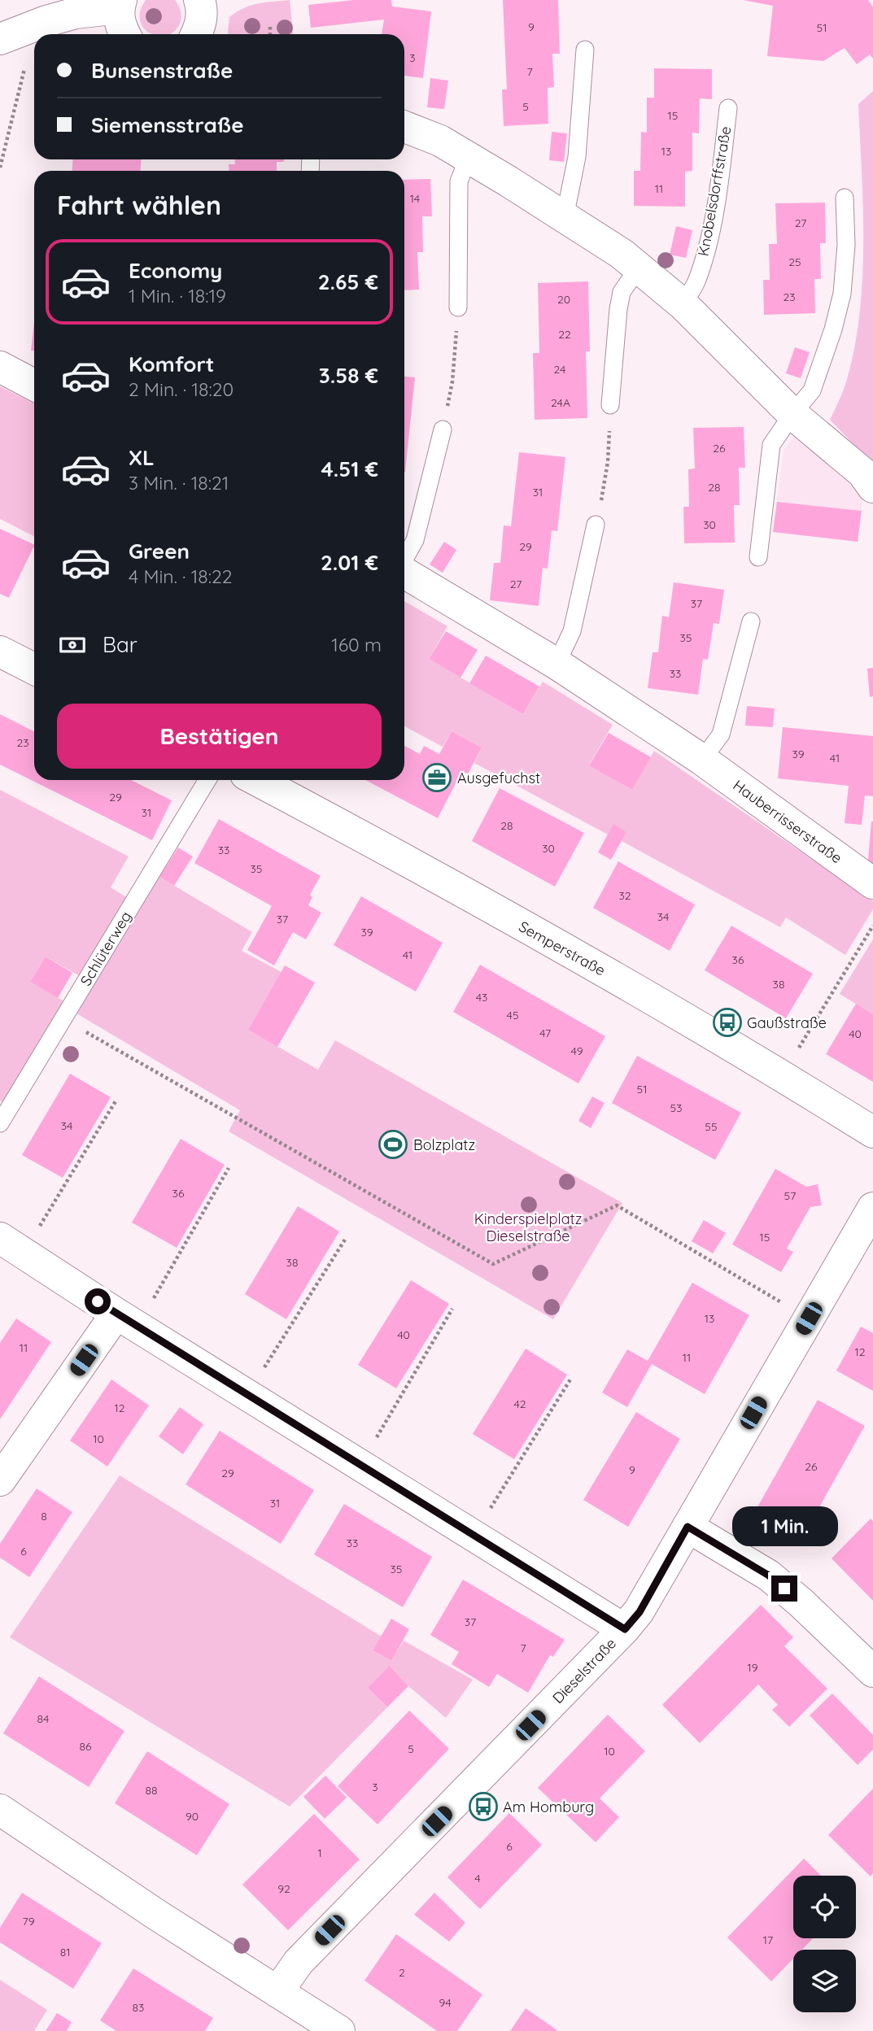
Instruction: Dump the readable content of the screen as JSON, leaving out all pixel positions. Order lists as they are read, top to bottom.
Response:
{
  "streets": {
    "street": ["Hauberrisserstraße", "Semperstraße", "Dieselstraße"],
    "lane": ["Knobelsdorffstraße", "Schlüterweg"]
  },
  "parks": ["Kinderspielplatz Dieselstraße"],
  "places": {
    "office": ["Ausgefuchst"],
    "bus stop": ["Gaußstraße", "Am Homburg"],
    "sports": ["Bolzplatz"]
  },
  "house_numbers": [
    "9",
    "51",
    "3",
    "7",
    "5",
    "15",
    "13",
    "11",
    "14",
    "27",
    "25",
    "23",
    "20",
    "22",
    "24",
    "24A",
    "26",
    "28",
    "31",
    "30",
    "29",
    "27",
    "37",
    "35",
    "33",
    "23",
    "39",
    "41",
    "29",
    "31",
    "28",
    "30",
    "33",
    "35",
    "32",
    "34",
    "37",
    "39",
    "41",
    "36",
    "38",
    "43",
    "45",
    "47",
    "40",
    "49",
    "51",
    "53",
    "34",
    "55",
    "36",
    "57",
    "15",
    "38",
    "13",
    "40",
    "11",
    "12",
    "11",
    "42",
    "12",
    "10",
    "26",
    "9",
    "29",
    "31",
    "8",
    "33",
    "6",
    "35",
    "37",
    "7",
    "19",
    "84",
    "86",
    "5",
    "10",
    "3",
    "88",
    "90",
    "6",
    "1",
    "4",
    "92",
    "79",
    "17",
    "81",
    "2",
    "94",
    "83"
  ],
  "page": {
    "banner": ["Bunsenstraße", "Siemensstraße"],
    "heading": "Fahrt wählen",
    "list": [
      {
        "name": "Economy",
        "note": "1 Min. · 18:19",
        "value": "2.65 €"
      },
      {
        "name": "Komfort",
        "note": "2 Min. · 18:20",
        "value": "3.58 €"
      },
      {
        "name": "XL",
        "note": "3 Min. · 18:21",
        "value": "4.51 €"
      },
      {
        "name": "Green",
        "note": "4 Min. · 18:22",
        "value": "2.01 €"
      }
    ],
    "pay": ["Bar", "160 m"],
    "buttons": "Bestätigen",
    "bubble": "1 Min."
  }
}
